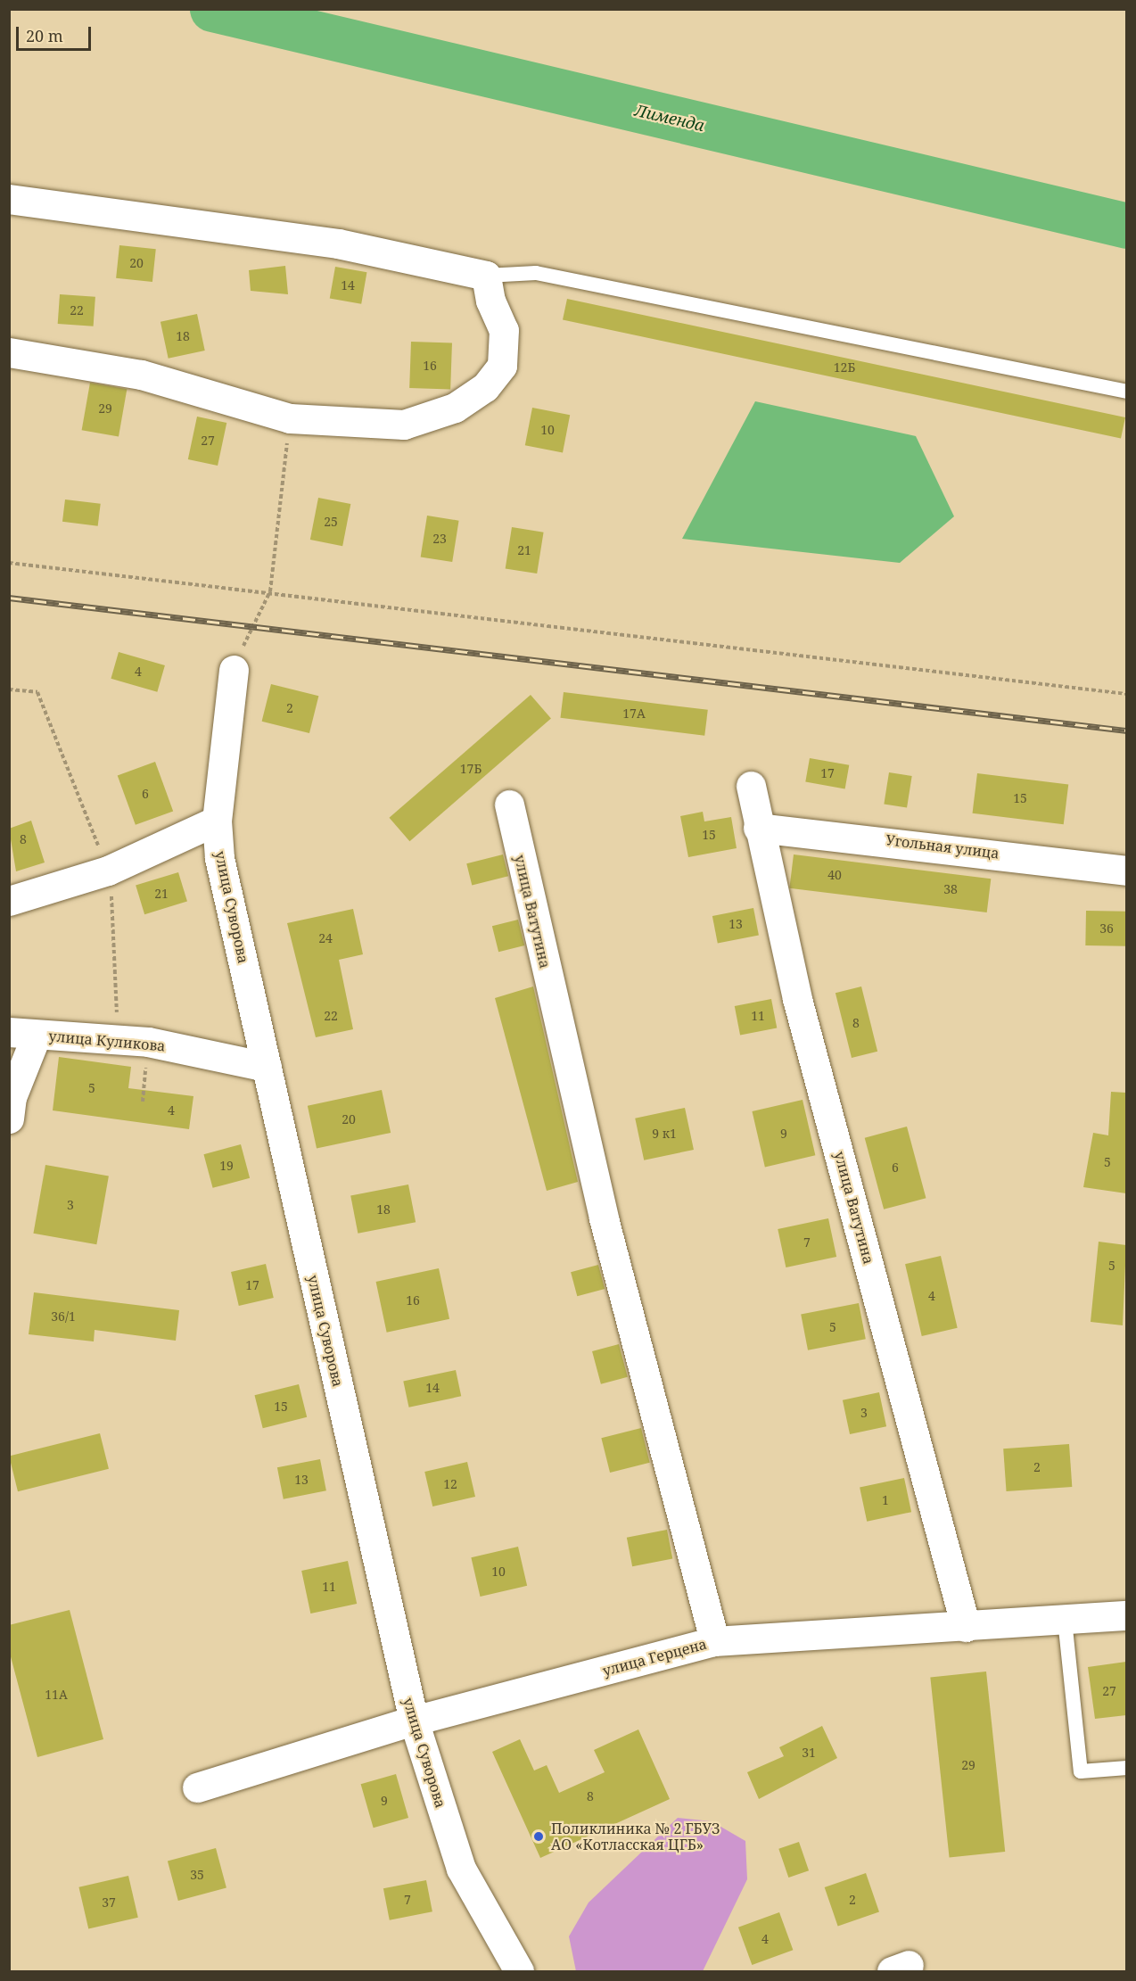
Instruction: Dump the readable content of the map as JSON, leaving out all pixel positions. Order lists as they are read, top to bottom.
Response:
{
  "streets": {
    "street": [
      "Угольная улица",
      "улица Суворова",
      "улица Ватутина",
      "улица Куликова",
      "улица Герцена"
    ]
  },
  "crossings": [
    ["Угольная улица", "улица Ватутина"],
    ["улица Суворова", "улица Куликова"],
    ["улица Суворова", "улица Герцена"],
    ["улица Ватутина", "улица Герцена"]
  ],
  "water": ["Лименда"],
  "places": ["Поликлиника № 2 ГБУЗ АО «Котласская ЦГБ»"],
  "house_numbers": [
    "20",
    "14",
    "22",
    "18",
    "16",
    "12Б",
    "29",
    "10",
    "27",
    "25",
    "23",
    "21",
    "4",
    "2",
    "17А",
    "17Б",
    "17",
    "6",
    "15",
    "15",
    "8",
    "40",
    "38",
    "21",
    "13",
    "36",
    "24",
    "22",
    "11",
    "8",
    "5",
    "4",
    "20",
    "9 к1",
    "9",
    "5",
    "19",
    "6",
    "3",
    "18",
    "7",
    "5",
    "17",
    "4",
    "16",
    "36/1",
    "5",
    "14",
    "15",
    "3",
    "2",
    "13",
    "12",
    "1",
    "10",
    "11",
    "27",
    "11А",
    "31",
    "29",
    "8",
    "9",
    "35",
    "7",
    "2",
    "37",
    "4"
  ],
  "scale_bar": "20 m"
}
